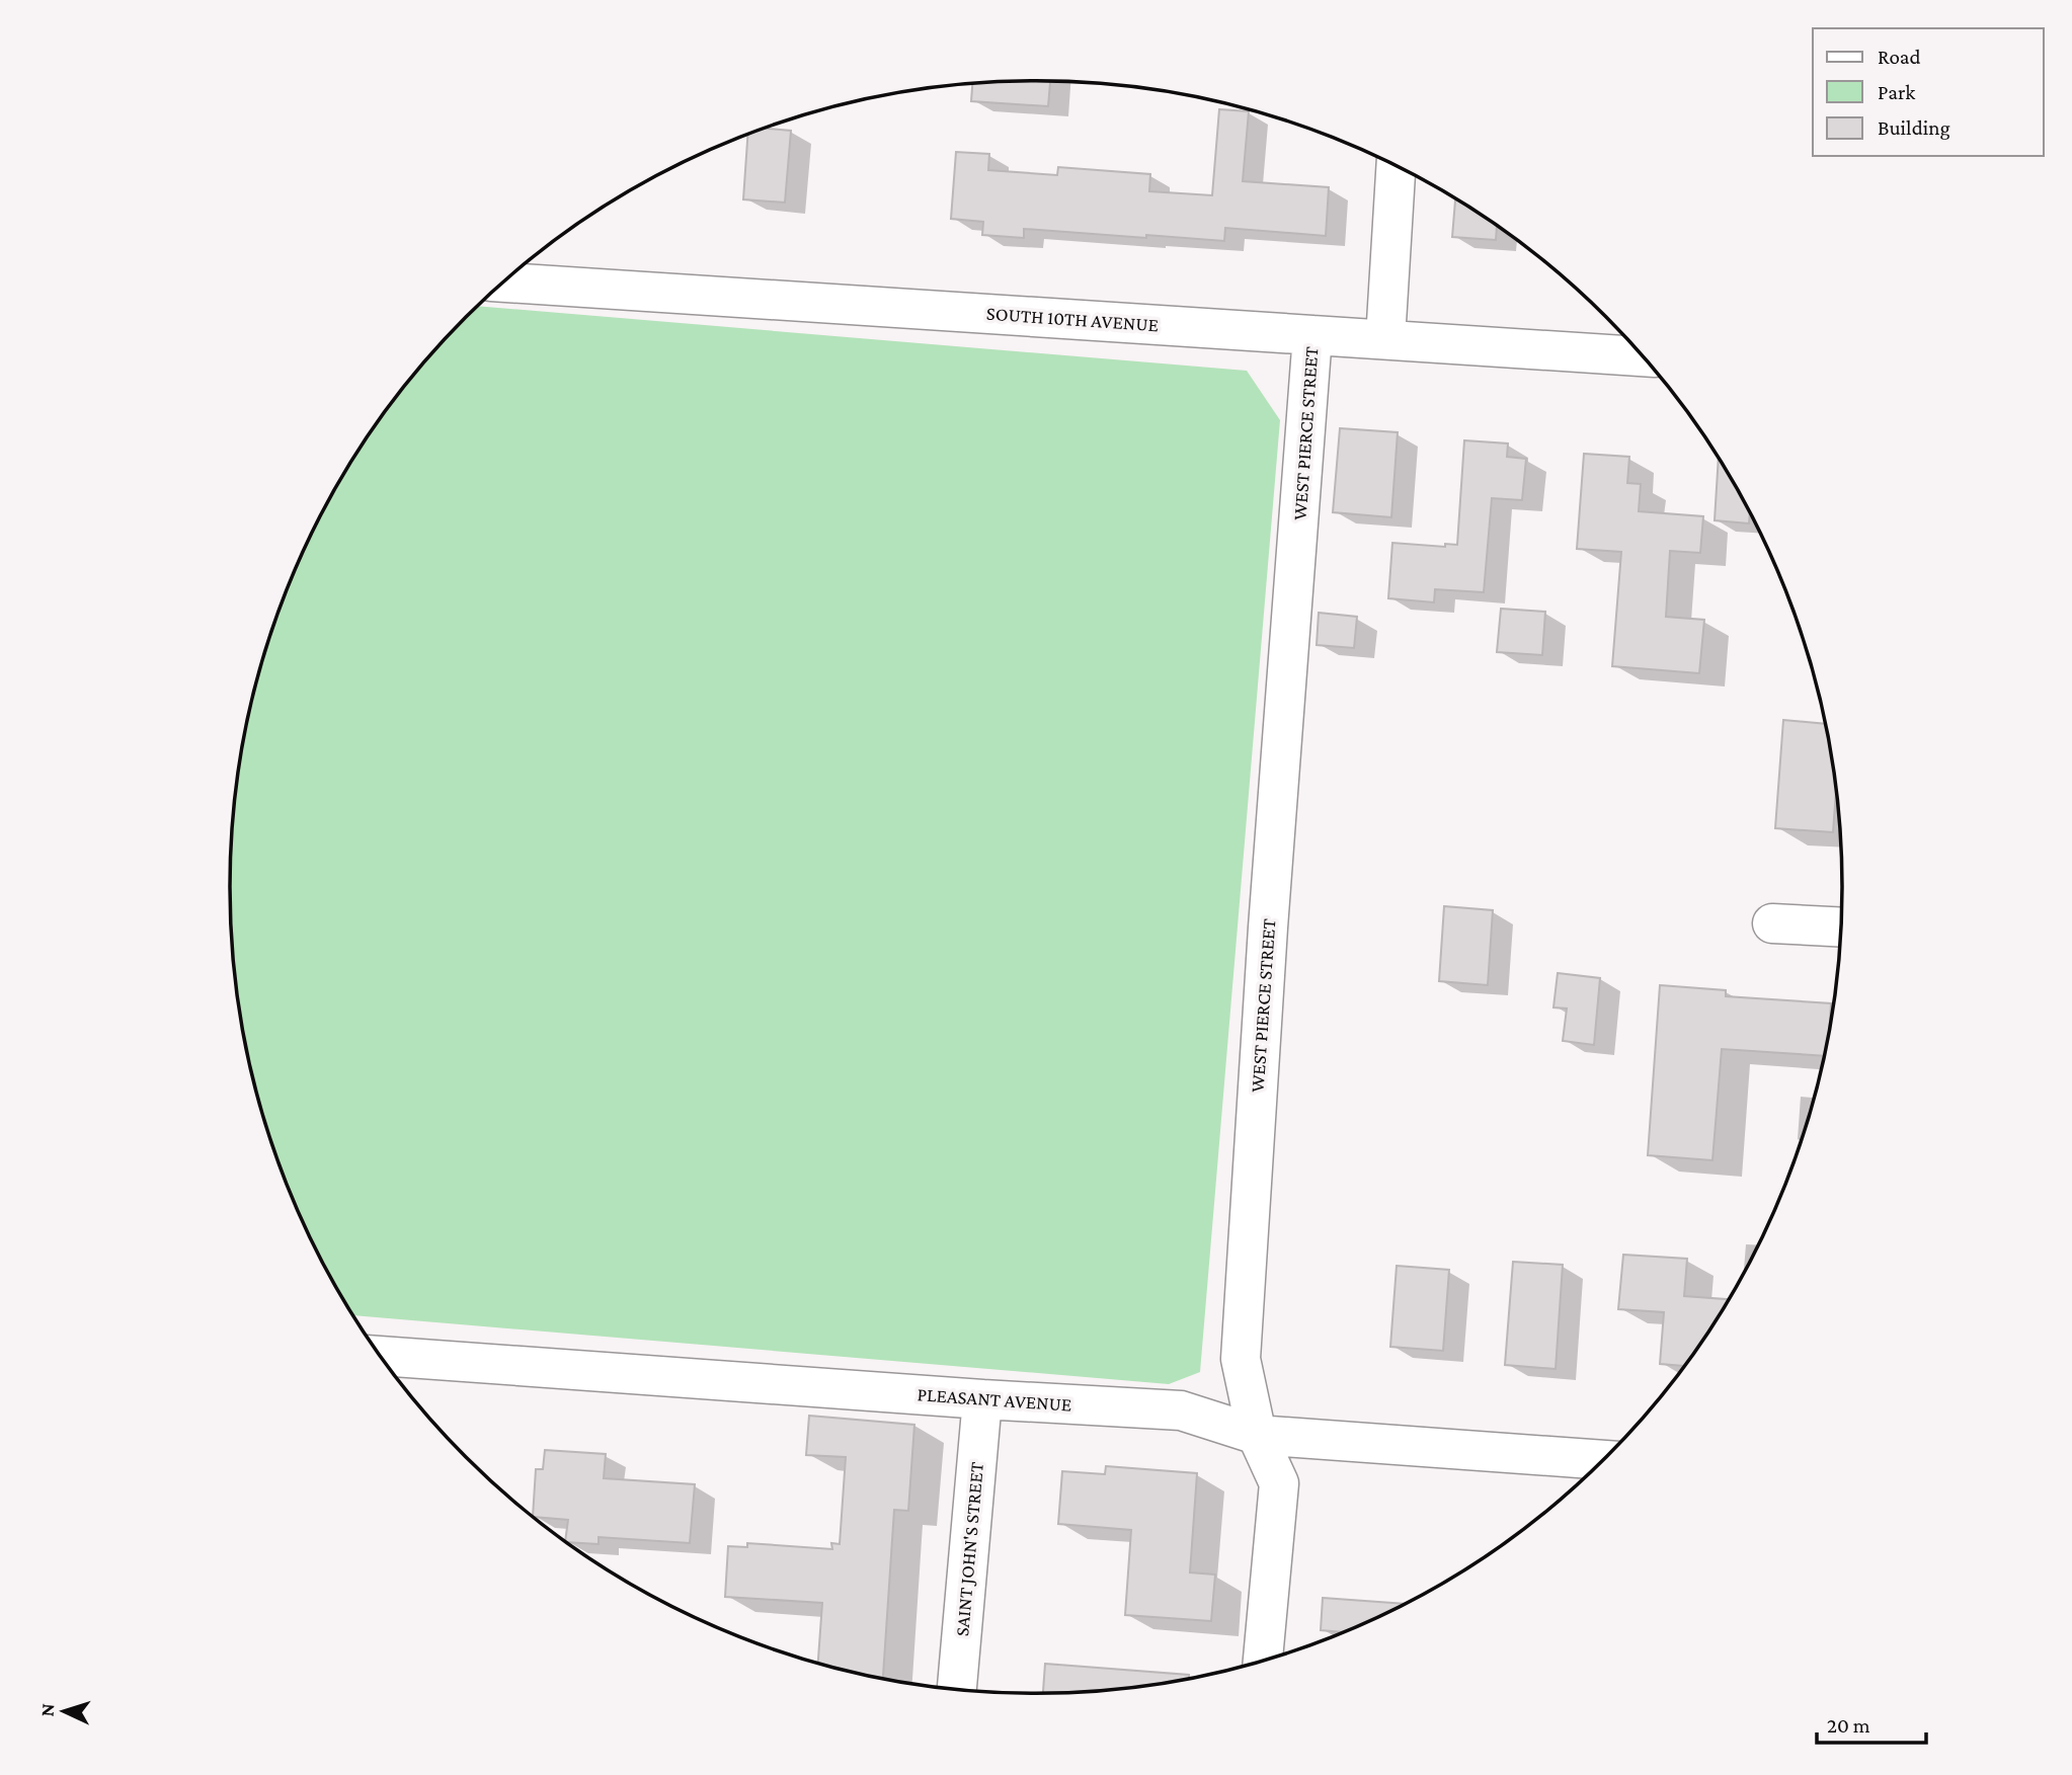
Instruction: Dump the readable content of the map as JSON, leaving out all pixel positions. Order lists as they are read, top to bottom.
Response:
{
  "streets": {
    "street": [
      "SOUTH 10TH AVENUE",
      "WEST PIERCE STREET",
      "PLEASANT AVENUE",
      "SAINT JOHN'S STREET"
    ]
  },
  "crossings": [
    ["SOUTH 10TH AVENUE", "WEST PIERCE STREET"],
    ["WEST PIERCE STREET", "PLEASANT AVENUE"],
    ["PLEASANT AVENUE", "SAINT JOHN'S STREET"]
  ],
  "legend": ["Road", "Park", "Building"],
  "scale_bar": "20 m",
  "north": "left"
}
